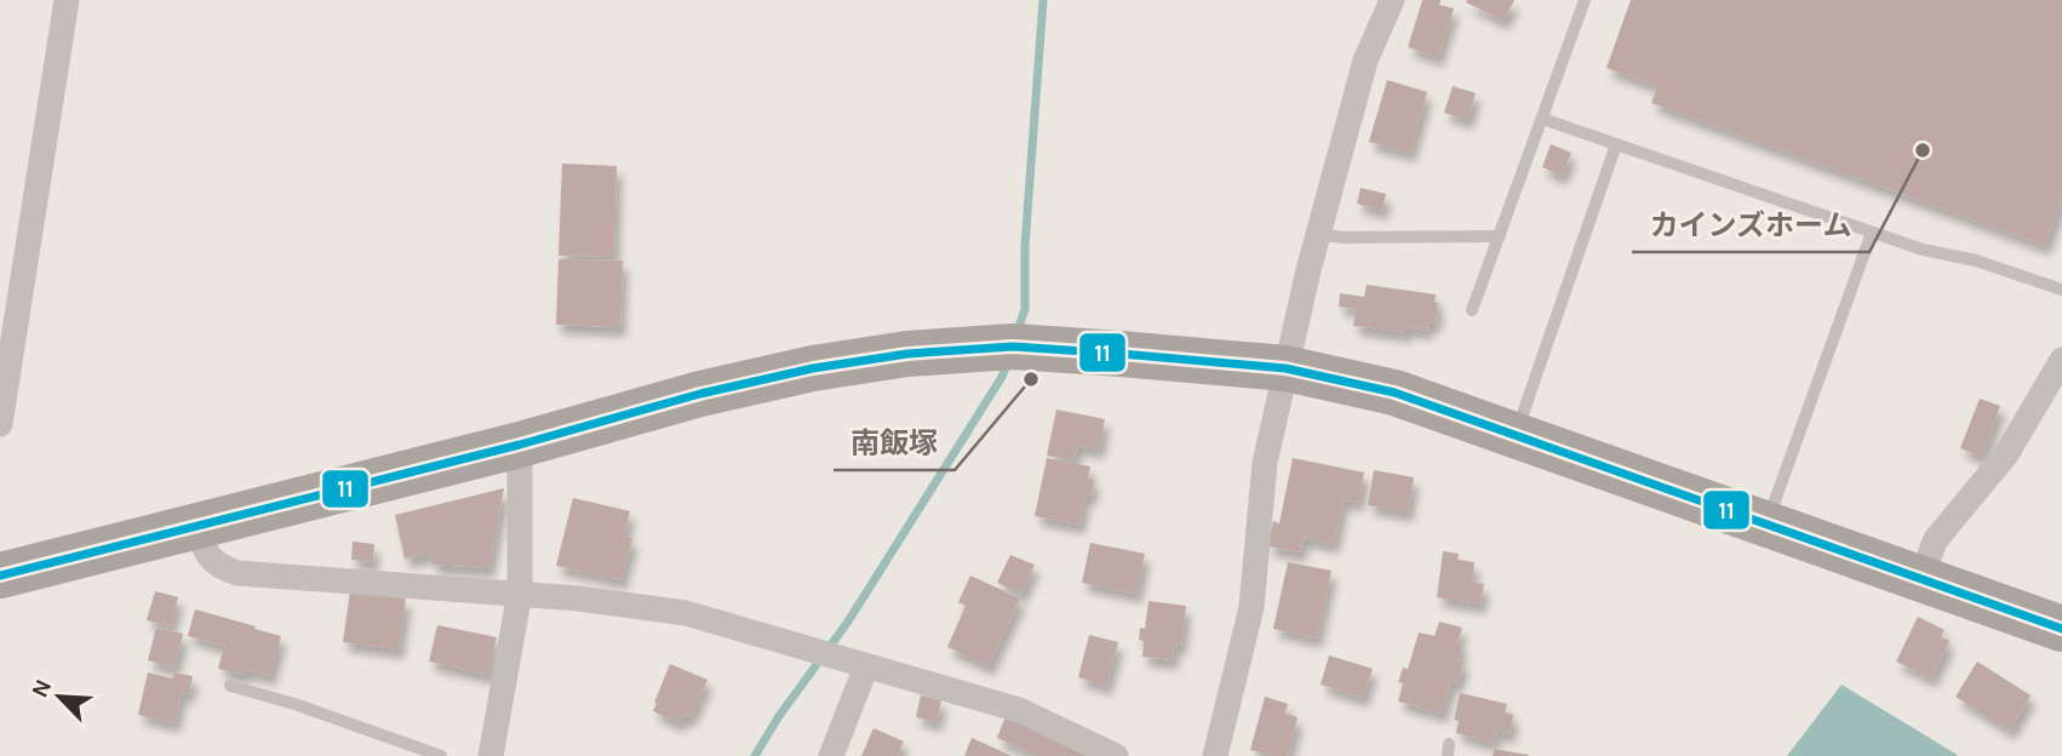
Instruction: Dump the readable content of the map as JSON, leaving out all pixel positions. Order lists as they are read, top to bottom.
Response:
{
  "places": ["カインズホーム", "南飯塚"],
  "lines": ["transit line 11"],
  "north": "top left"
}
